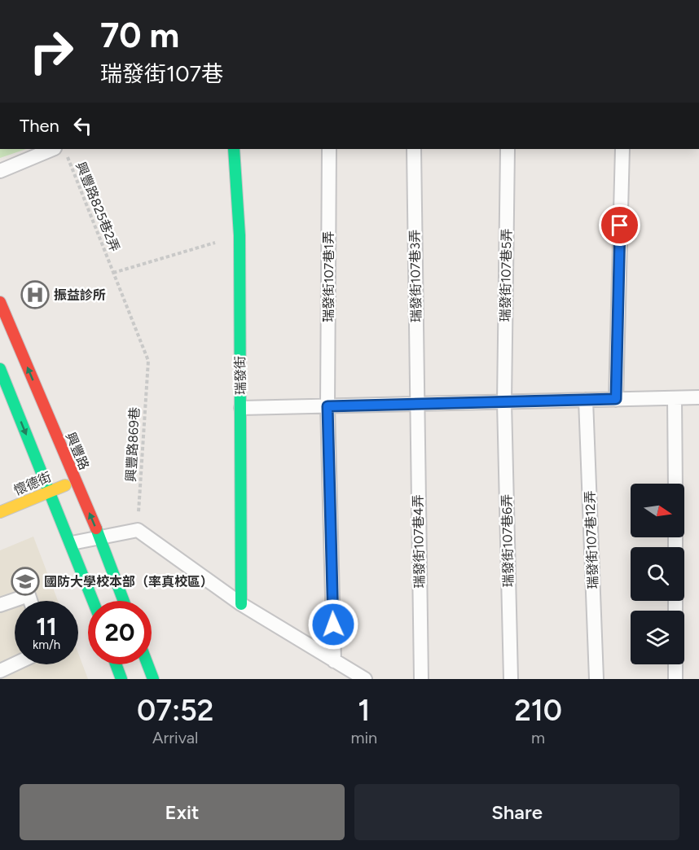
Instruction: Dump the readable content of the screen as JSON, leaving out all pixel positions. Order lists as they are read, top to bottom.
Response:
{
  "streets": {
    "main road": ["瑞發街", "興豐路", "懷德街"],
    "lane": [
      "瑞發街107巷5弄",
      "瑞發街107巷3弄",
      "瑞發街107巷1弄",
      "瑞發街107巷12弄",
      "瑞發街107巷6弄",
      "瑞發街107巷4弄"
    ],
    "path": ["興豐路825巷2弄", "興豐路869巷"]
  },
  "crossings": [
    ["興豐路825巷2弄", "瑞發街"],
    ["興豐路825巷2弄", "興豐路869巷"],
    ["瑞發街107巷5弄", "瑞發街107巷6弄"],
    ["瑞發街107巷3弄", "瑞發街107巷4弄"],
    ["興豐路", "懷德街"]
  ],
  "places": {
    "hospital": ["振益診所"],
    "school or university": ["國防大學校本部（率真校區）"]
  },
  "north": "right",
  "page": {
    "turn": ["70 m", "瑞發街107巷"],
    "then": "Then",
    "speed": "11 km/h",
    "limit": "20",
    "eta": [
      "07:52",
      "Arrival",
      "1",
      "min",
      "210",
      "m"
    ],
    "buttons": ["Exit", "Share"]
  }
}
